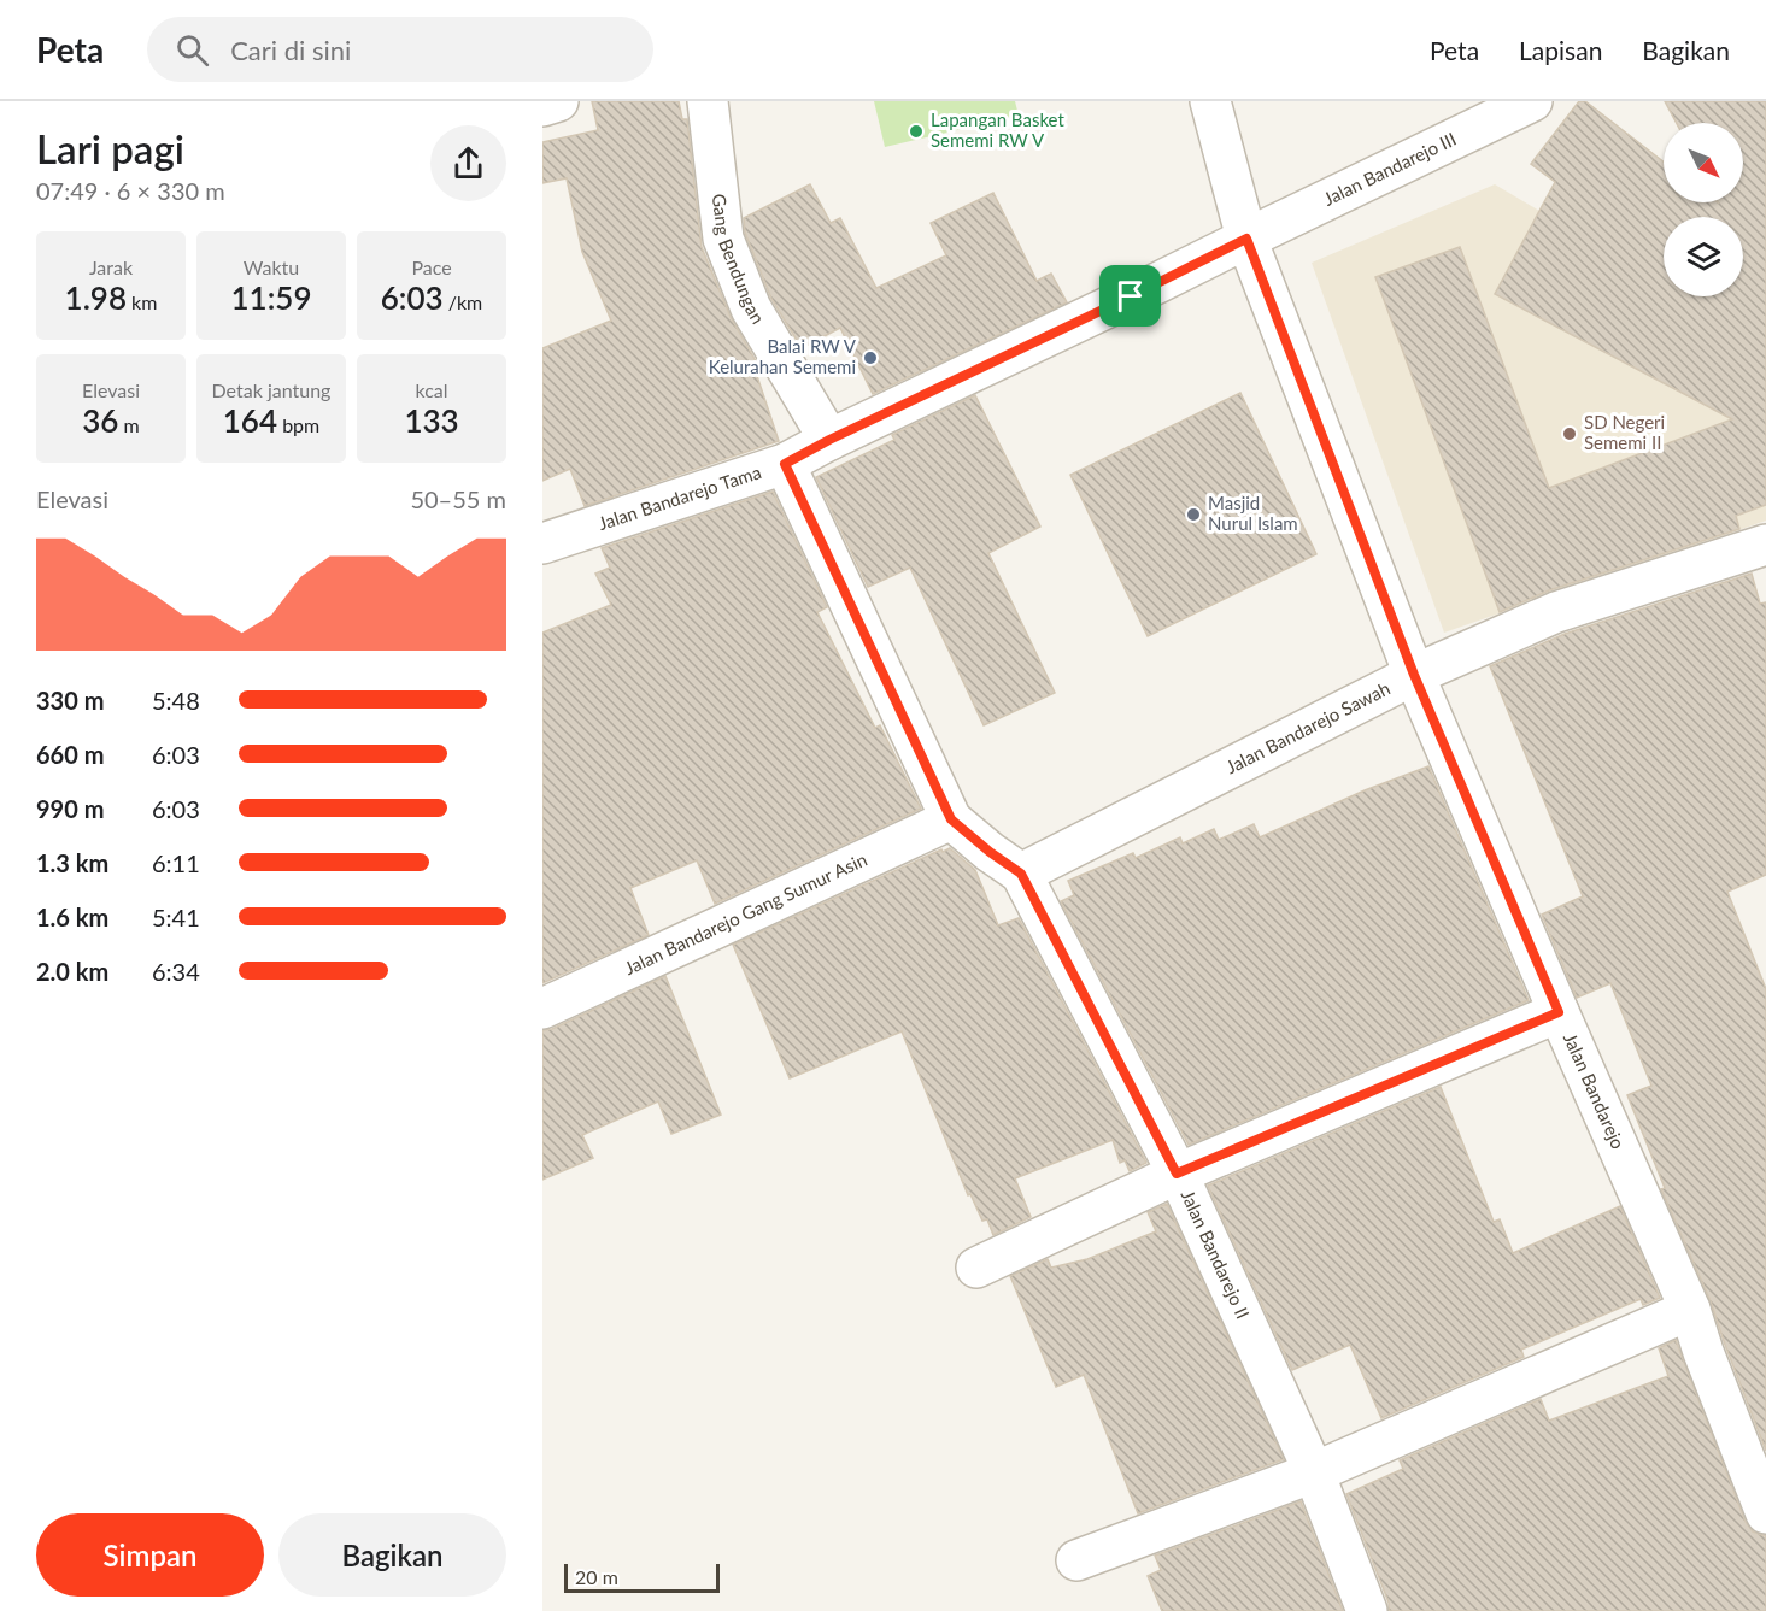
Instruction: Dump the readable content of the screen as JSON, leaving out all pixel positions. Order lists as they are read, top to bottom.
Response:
{
  "streets": {
    "street": [
      "Jalan Bandarejo III",
      "Gang Bendungan",
      "Jalan Bandarejo Tama",
      "Jalan Bandarejo Sawah",
      "Jalan Bandarejo Gang Sumur Asin",
      "Jalan Bandarejo",
      "Jalan Bandarejo II"
    ]
  },
  "crossings": [
    ["Jalan Bandarejo III", "Jalan Bandarejo Tama"],
    ["Jalan Bandarejo III", "Jalan Bandarejo"],
    ["Gang Bendungan", "Jalan Bandarejo Tama"],
    ["Jalan Bandarejo Tama", "Jalan Bandarejo"],
    ["Jalan Bandarejo Tama", "Jalan Bandarejo II"],
    ["Jalan Bandarejo Sawah", "Jalan Bandarejo"],
    ["Jalan Bandarejo Sawah", "Jalan Bandarejo II"],
    ["Jalan Bandarejo Gang Sumur Asin", "Jalan Bandarejo II"]
  ],
  "places": [
    "Lapangan Basket Sememi RW V",
    "Balai RW V Kelurahan Sememi",
    "SD Negeri Sememi II",
    "Masjid Nurul Islam"
  ],
  "scale_bar": "20 m",
  "north": "bottom right",
  "page": {
    "header": "Peta",
    "search": "Cari di sini",
    "nav": ["Peta", "Lapisan", "Bagikan"],
    "heading": ["Lari pagi", "07:49 · 6 × 330 m"],
    "stats": [
      ["Jarak", "1.98 km"],
      ["Waktu", "11:59"],
      ["Pace", "6:03 /km"],
      ["Elevasi", "36 m"],
      ["Detak jantung", "164 bpm"],
      ["kcal", "133"]
    ],
    "chart": ["Elevasi", "50–55 m"],
    "list": [
      {
        "name": "330 m",
        "note": "5:48"
      },
      {
        "name": "660 m",
        "note": "6:03"
      },
      {
        "name": "990 m",
        "note": "6:03"
      },
      {
        "name": "1.3 km",
        "note": "6:11"
      },
      {
        "name": "1.6 km",
        "note": "5:41"
      },
      {
        "name": "2.0 km",
        "note": "6:34"
      }
    ],
    "buttons": ["Simpan", "Bagikan"],
    "scale": "20 m"
  }
}
